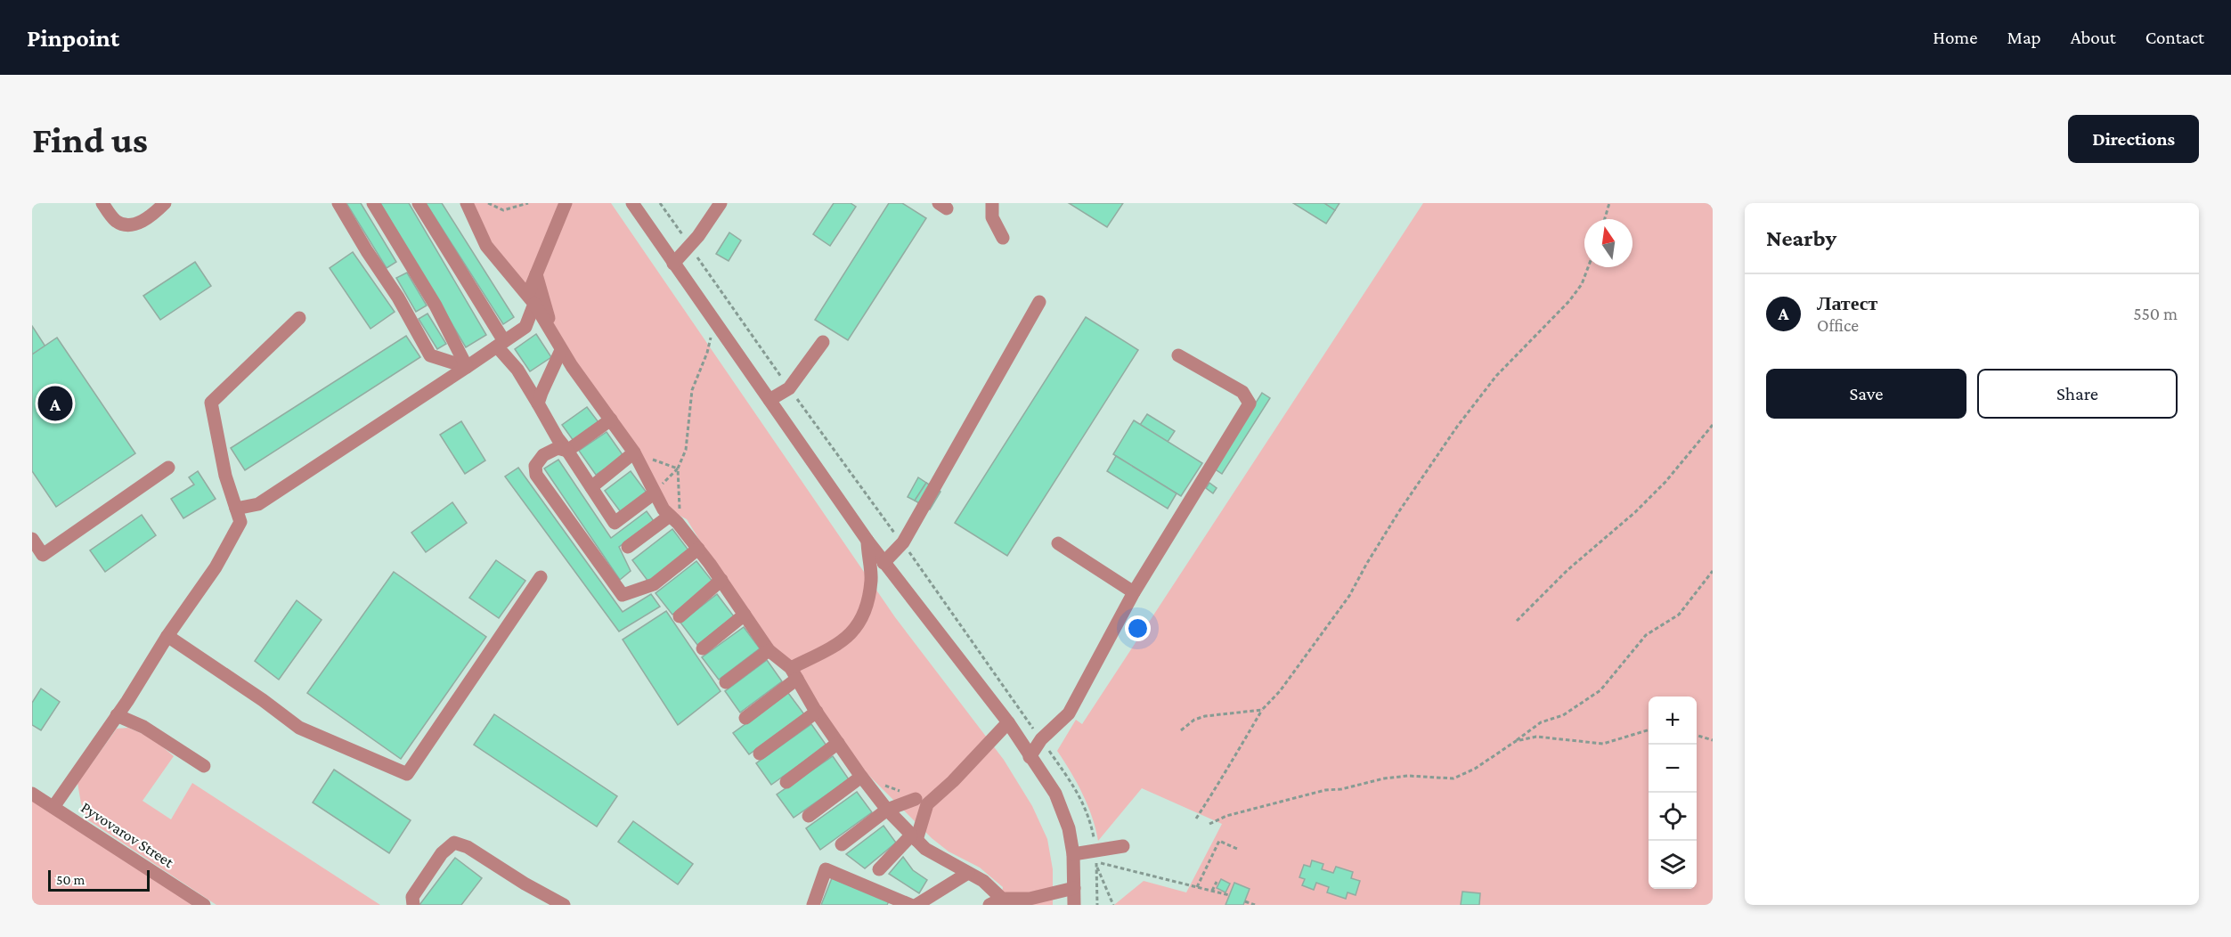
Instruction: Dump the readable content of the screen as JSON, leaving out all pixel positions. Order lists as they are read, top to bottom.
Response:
{
  "streets": {
    "street": ["Pyvovarov Street"]
  },
  "scale_bar": "50 m",
  "north": "top",
  "page": {
    "header": "Pinpoint",
    "nav": [
      "Home",
      "Map",
      "About",
      "Contact"
    ],
    "buttons": [
      "Directions",
      ["Save", "Share"]
    ],
    "title": "Find us",
    "heading": "Nearby",
    "list": [
      {
        "mark": "A",
        "name": "Латест",
        "note": "Office",
        "value": "550 m"
      }
    ],
    "pins": "A",
    "map_buttons": ["+", "−"],
    "scale": "50 m"
  }
}
